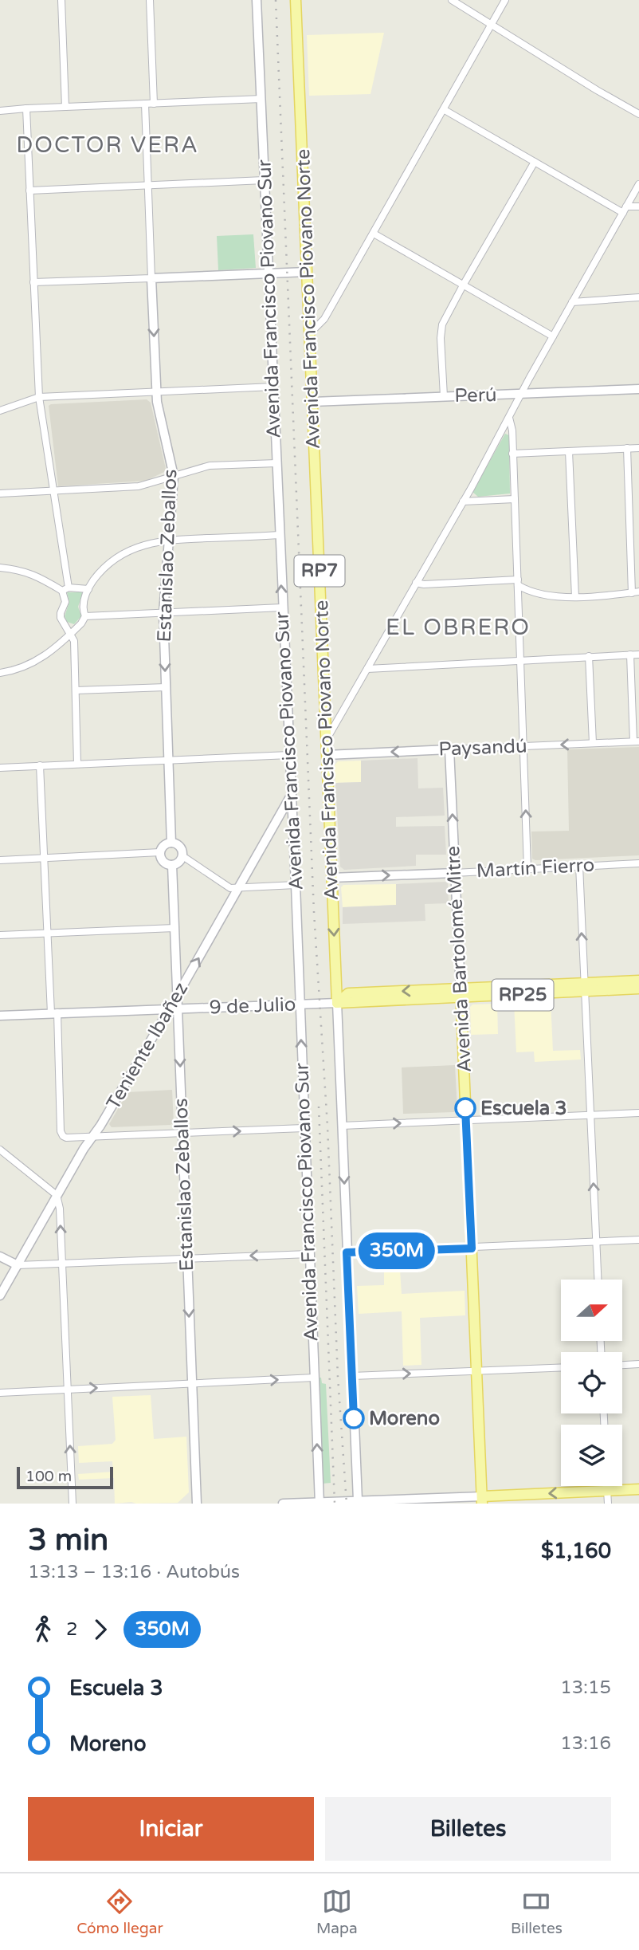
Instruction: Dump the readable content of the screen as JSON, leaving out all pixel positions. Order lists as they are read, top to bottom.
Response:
{
  "streets": {
    "main road": [
      "Avenida Francisco Piovano Norte",
      "RP7",
      "Avenida Bartolomé Mitre",
      "RP25"
    ],
    "street": [
      "Avenida Francisco Piovano Sur",
      "Perú",
      "Estanislao Zeballos",
      "Paysandú",
      "Martín Fierro",
      "9 de Julio",
      "Teniente Ibañez"
    ]
  },
  "crossings": [
    ["Avenida Francisco Piovano Sur", "9 de Julio"],
    ["Avenida Francisco Piovano Sur", "Teniente Ibañez"],
    ["Avenida Francisco Piovano Norte", "Perú"],
    ["Avenida Francisco Piovano Norte", "Paysandú"],
    ["Avenida Francisco Piovano Norte", "Martín Fierro"],
    ["Avenida Francisco Piovano Norte", "9 de Julio"],
    ["Estanislao Zeballos", "9 de Julio"],
    ["Estanislao Zeballos", "Teniente Ibañez"],
    ["Paysandú", "Avenida Bartolomé Mitre"],
    ["Martín Fierro", "Avenida Bartolomé Mitre"],
    ["Avenida Bartolomé Mitre", "RP25"],
    ["9 de Julio", "Teniente Ibañez"]
  ],
  "one_way": ["Paysandú", "Martín Fierro"],
  "districts": ["DOCTOR VERA", "EL OBRERO"],
  "places": ["Escuela 3", "Moreno"],
  "lines": ["bus line 350M"],
  "scale_bar": "100 m",
  "north": "right",
  "page": {
    "on_map": "350M",
    "scale": "100 m",
    "heading": ["3 min", "13:13 – 13:16 · Autobús", "$1,160"],
    "legs": ["2", "350M"],
    "list": [
      {
        "name": "Escuela 3",
        "value": "13:15"
      },
      {
        "name": "Moreno",
        "value": "13:16"
      }
    ],
    "buttons": ["Iniciar", "Billetes"],
    "tabs": ["Cómo llegar", "Mapa", "Billetes"]
  }
}
